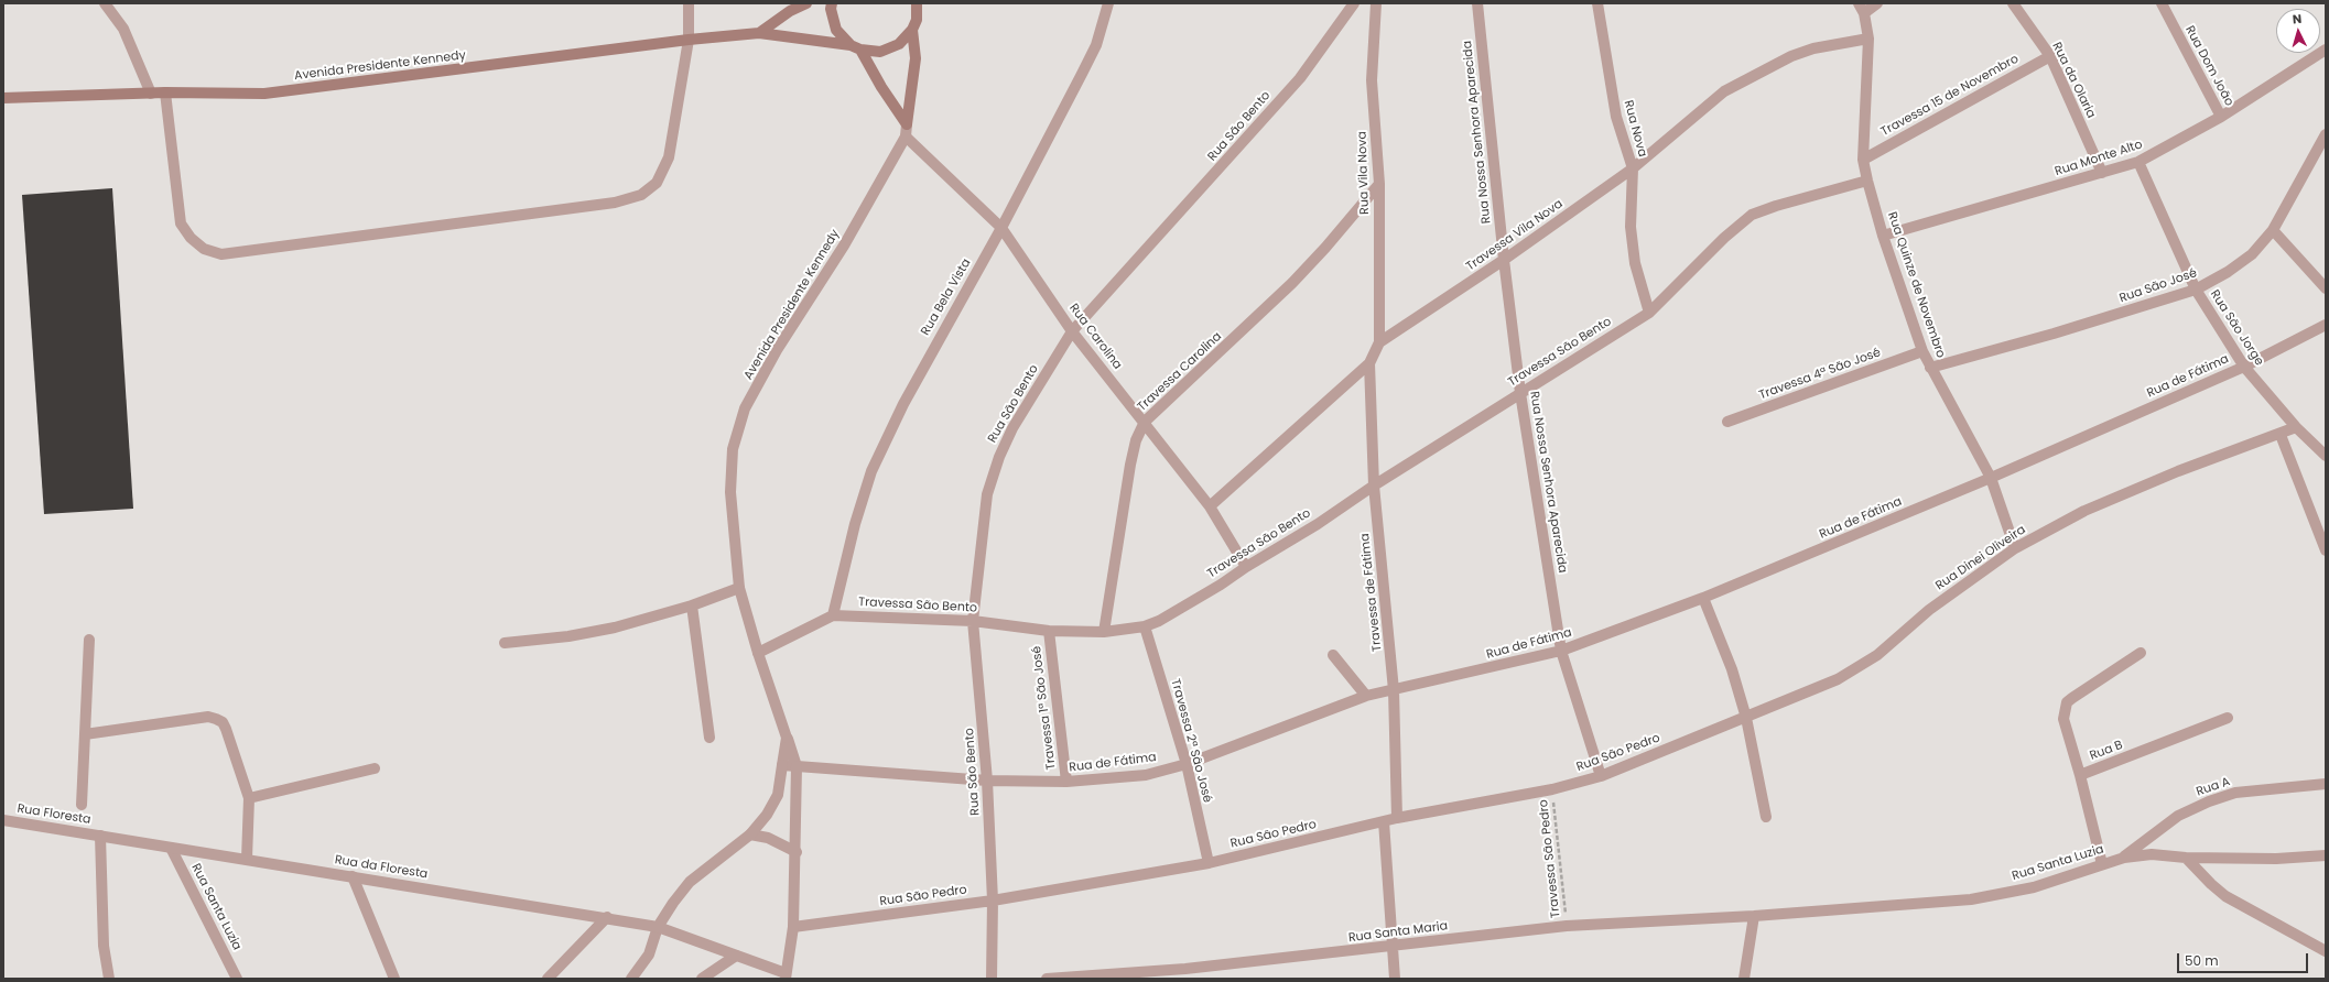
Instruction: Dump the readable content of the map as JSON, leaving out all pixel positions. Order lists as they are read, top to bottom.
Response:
{
  "streets": {
    "main road": ["Avenida Presidente Kennedy"],
    "street": [
      "Rua Dom João",
      "Rua da Olaria",
      "Travessa 15 de Novembro",
      "Rua São Bento",
      "Rua Nova",
      "Rua Nossa Senhora Aparecida",
      "Rua Monte Alto",
      "Rua Vila Nova",
      "Travessa Vila Nova",
      "Rua Quinze de Novembro",
      "Rua São José",
      "Rua Bela Vista",
      "Rua São Jorge",
      "Rua Carolina",
      "Travessa São Bento",
      "Travessa Carolina",
      "Travessa 4ª São José",
      "Rua de Fátima",
      "Rua Dinei Oliveira",
      "Travessa de Fátima",
      "Travessa 1ª São José",
      "Travessa 2ª São José",
      "Rua B",
      "Rua São Pedro",
      "Rua A",
      "Rua Floresta",
      "Rua Santa Luzia",
      "Rua da Floresta",
      "Rua Santa Maria"
    ],
    "path": ["Travessa São Pedro"]
  },
  "crossings": [
    ["Avenida Presidente Kennedy", "Rua Carolina"],
    ["Avenida Presidente Kennedy", "Rua de Fátima"],
    ["Avenida Presidente Kennedy", "Rua São Pedro"],
    ["Avenida Presidente Kennedy", "Rua da Floresta"],
    ["Rua Dom João", "Rua Monte Alto"],
    ["Rua da Olaria", "Travessa 15 de Novembro"],
    ["Rua da Olaria", "Rua Monte Alto"],
    ["Travessa 15 de Novembro", "Rua Quinze de Novembro"],
    ["Rua São Bento", "Rua Carolina"],
    ["Rua São Bento", "Travessa São Bento"],
    ["Rua São Bento", "Rua de Fátima"],
    ["Rua São Bento", "Rua São Pedro"],
    ["Rua Nova", "Travessa Vila Nova"],
    ["Rua Nova", "Travessa São Bento"],
    ["Rua Nossa Senhora Aparecida", "Travessa Vila Nova"],
    ["Rua Nossa Senhora Aparecida", "Travessa São Bento"],
    ["Rua Nossa Senhora Aparecida", "Rua de Fátima"],
    ["Rua Nossa Senhora Aparecida", "Rua São Pedro"],
    ["Rua Monte Alto", "Rua Quinze de Novembro"],
    ["Rua Monte Alto", "Rua São Jorge"],
    ["Rua Vila Nova", "Travessa Vila Nova"],
    ["Rua Vila Nova", "Travessa Carolina"],
    ["Travessa Vila Nova", "Rua Quinze de Novembro"],
    ["Rua Quinze de Novembro", "Rua São José"],
    ["Rua Quinze de Novembro", "Travessa 4ª São José"],
    ["Rua Quinze de Novembro", "Rua de Fátima"],
    ["Rua Quinze de Novembro", "Rua Dinei Oliveira"],
    ["Rua São José", "Rua São Jorge"],
    ["Rua Bela Vista", "Rua Carolina"],
    ["Rua Bela Vista", "Travessa São Bento"],
    ["Rua São Jorge", "Rua de Fátima"],
    ["Rua São Jorge", "Rua Dinei Oliveira"],
    ["Rua Carolina", "Travessa São Bento"],
    ["Rua Carolina", "Travessa Carolina"],
    ["Travessa São Bento", "Travessa Carolina"],
    ["Travessa São Bento", "Travessa de Fátima"],
    ["Travessa São Bento", "Travessa 1ª São José"],
    ["Travessa São Bento", "Travessa 2ª São José"],
    ["Rua de Fátima", "Travessa de Fátima"],
    ["Rua de Fátima", "Travessa 1ª São José"],
    ["Rua de Fátima", "Travessa 2ª São José"],
    ["Rua Dinei Oliveira", "Rua São Pedro"],
    ["Travessa de Fátima", "Rua São Pedro"],
    ["Travessa 2ª São José", "Rua São Pedro"],
    ["Rua B", "Rua Santa Luzia"],
    ["Rua São Pedro", "Travessa São Pedro"],
    ["Rua A", "Rua Santa Luzia"],
    ["Rua Floresta", "Rua da Floresta"],
    ["Travessa São Pedro", "Rua Santa Maria"],
    ["Rua Santa Luzia", "Rua da Floresta"],
    ["Rua Santa Luzia", "Rua Santa Maria"]
  ],
  "scale_bar": "50 m",
  "north": "top"
}
